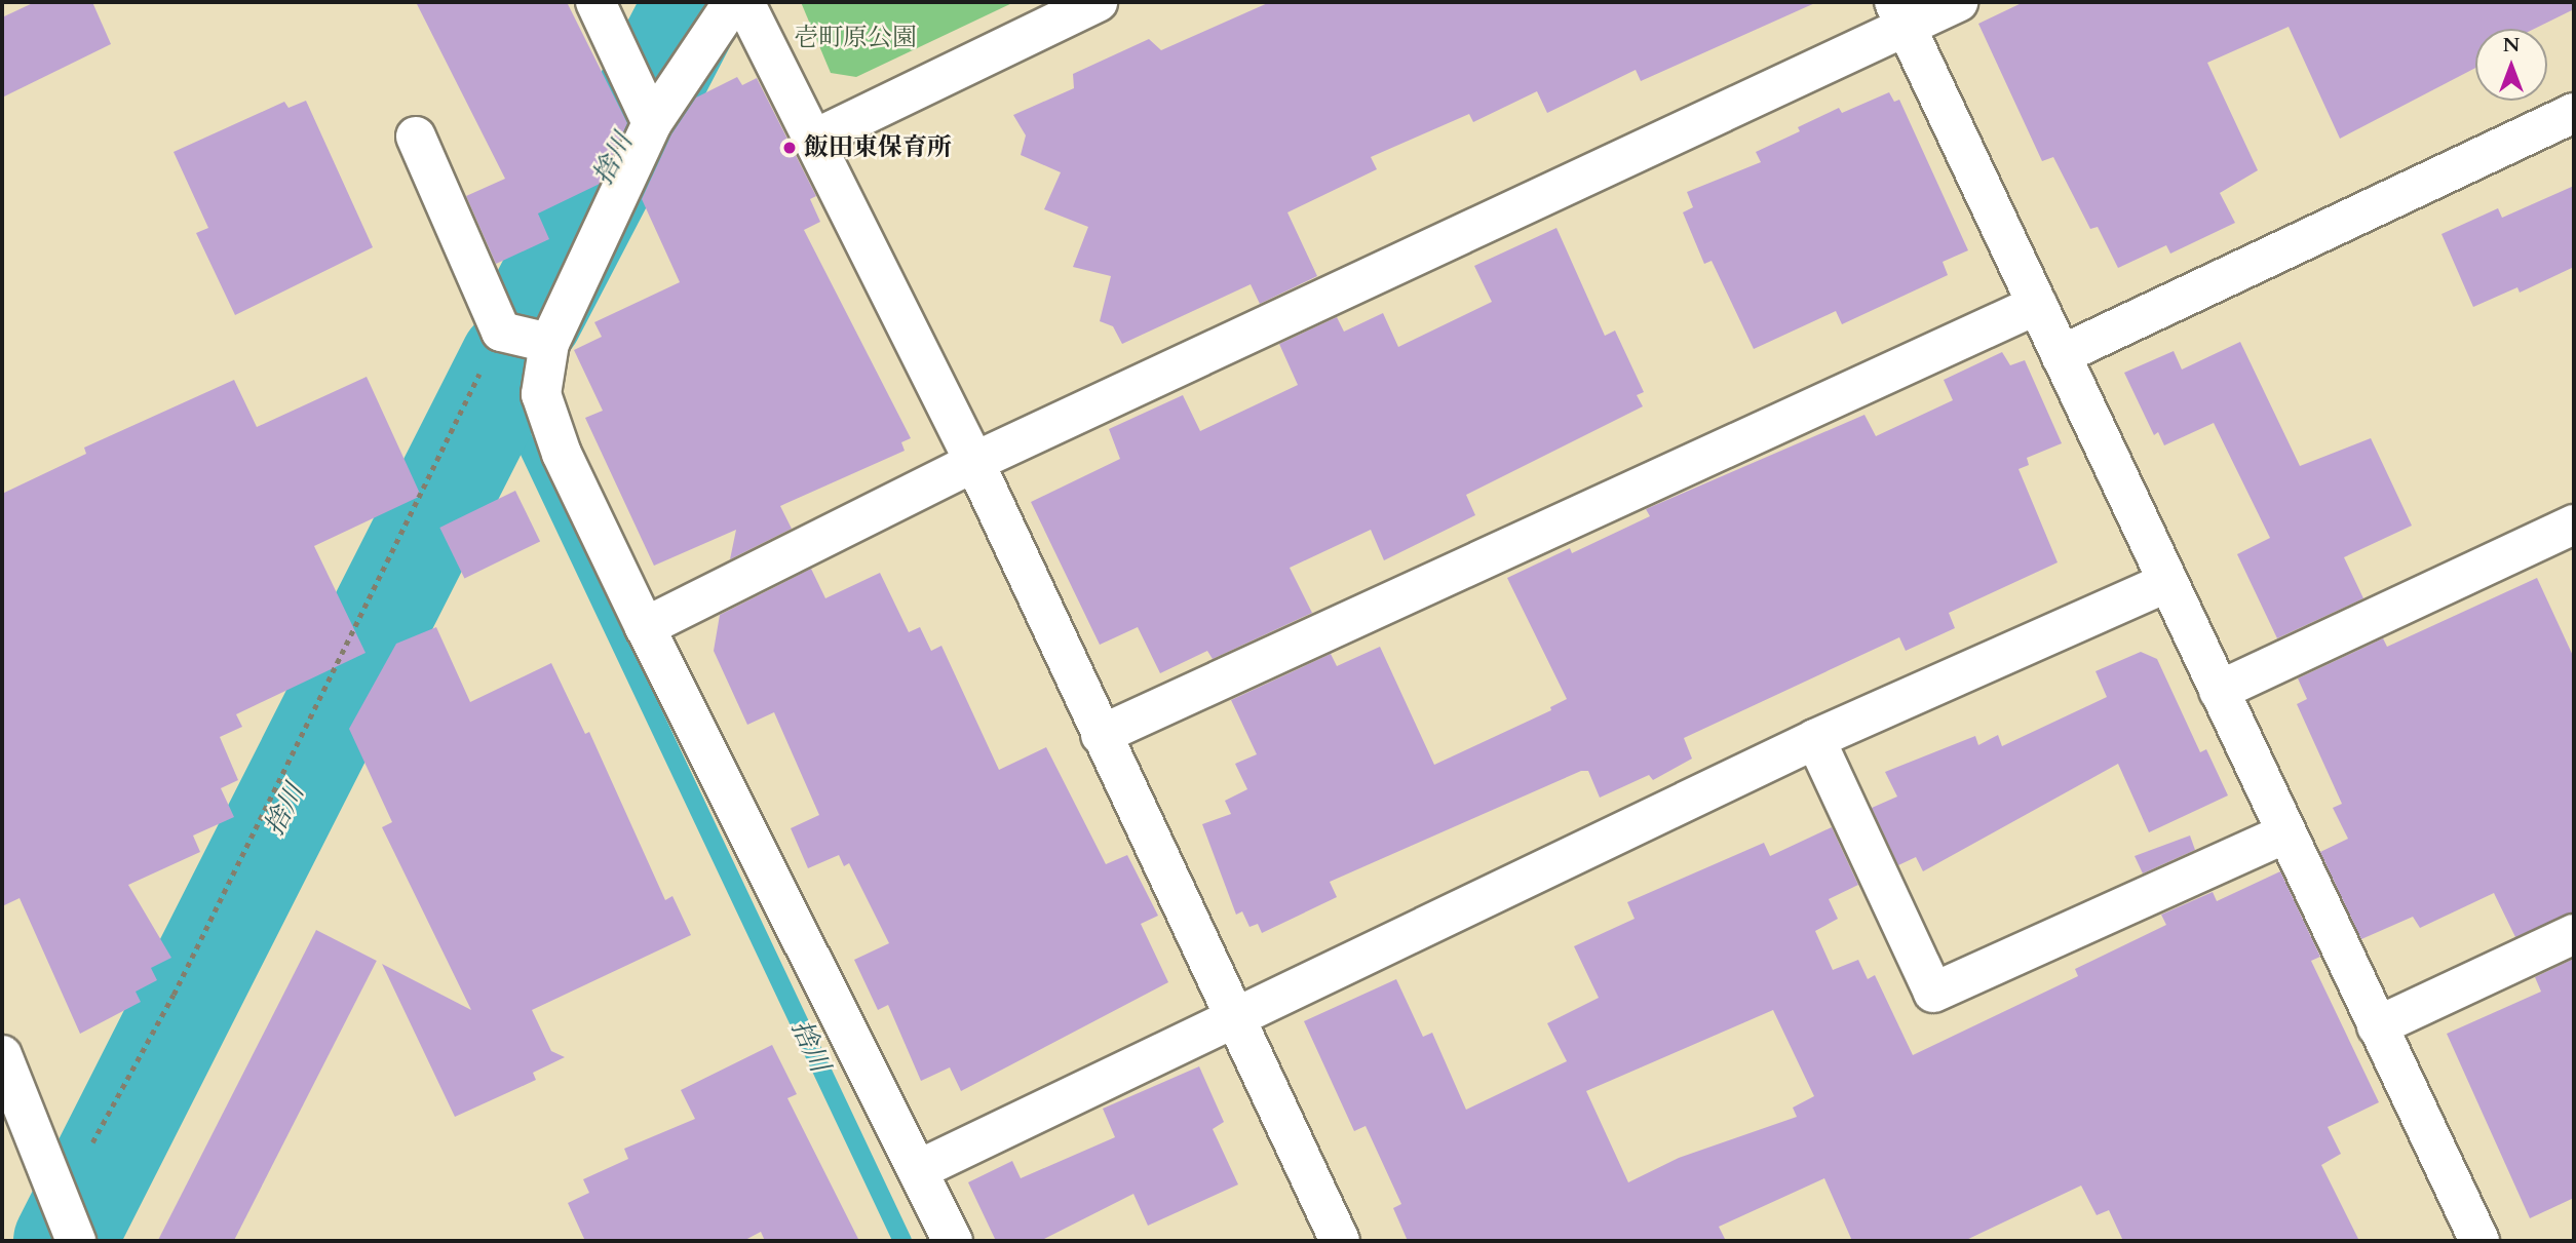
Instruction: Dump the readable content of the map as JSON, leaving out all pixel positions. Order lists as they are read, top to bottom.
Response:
{
  "water": ["捨川"],
  "parks": ["壱町原公園"],
  "places": ["飯田東保育所"],
  "north": "top"
}
